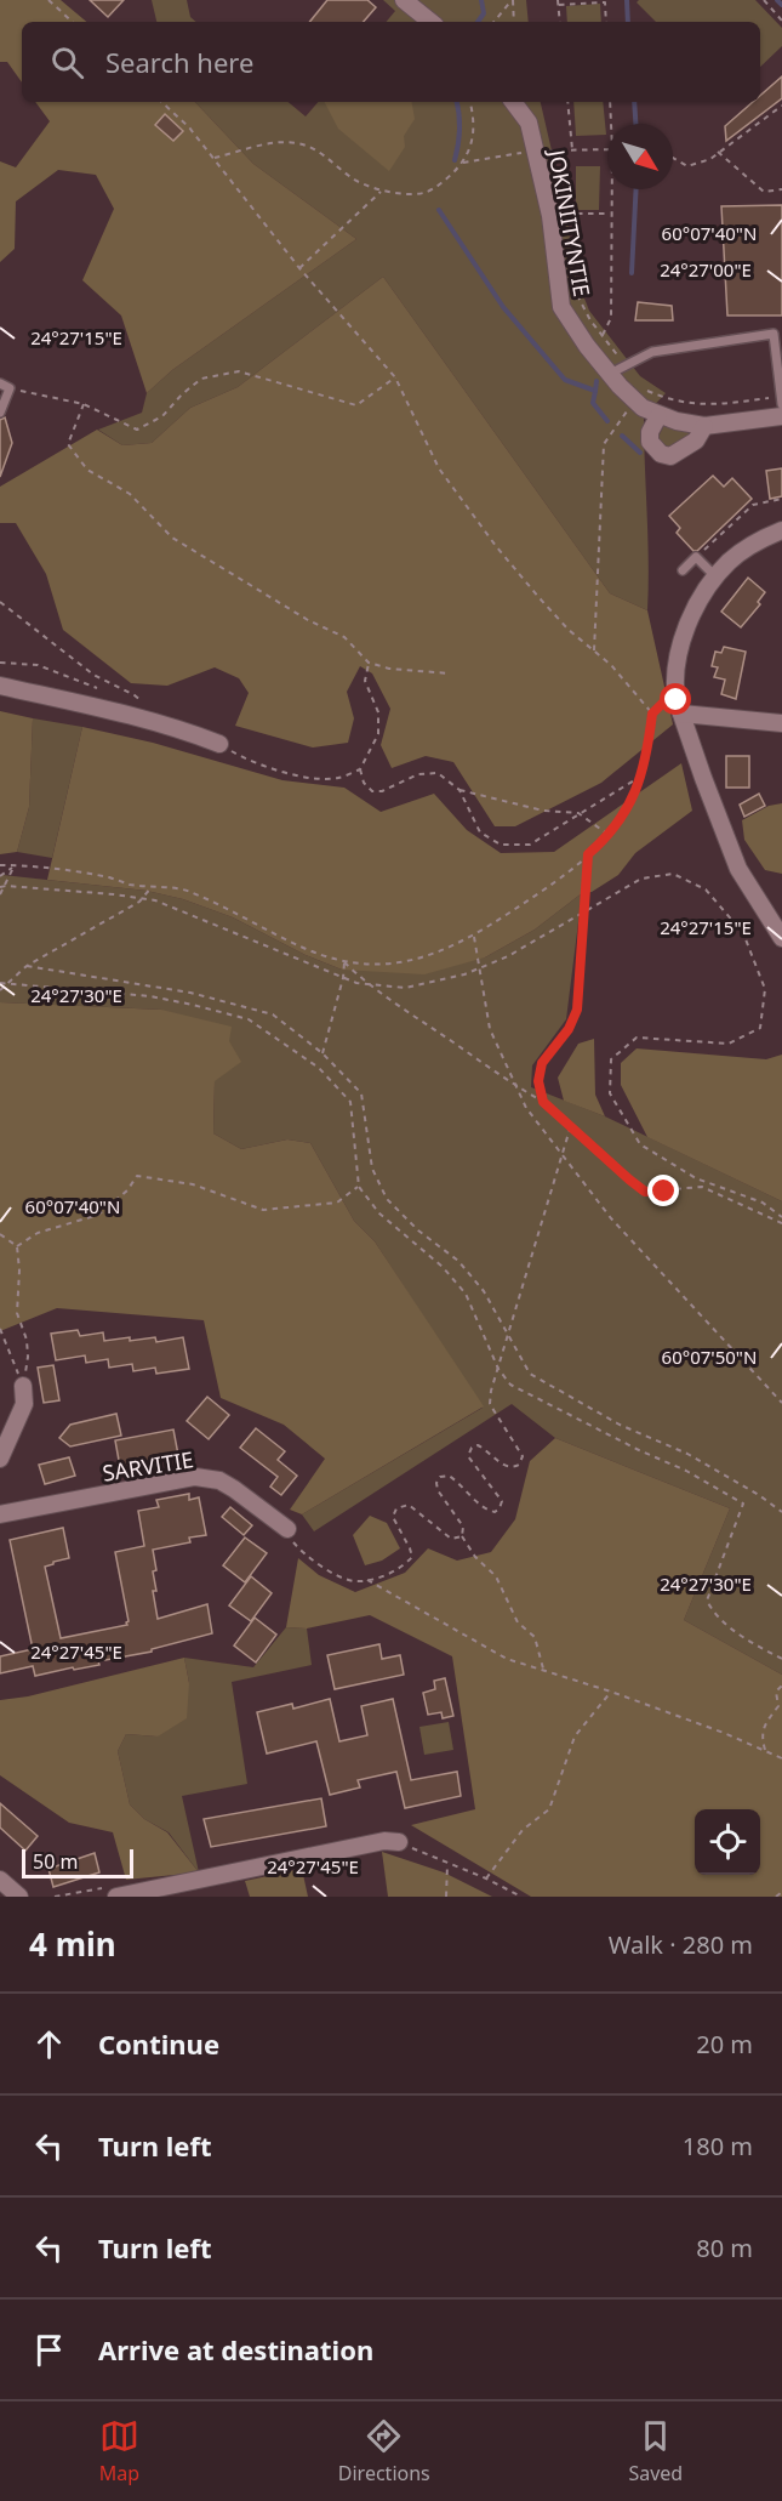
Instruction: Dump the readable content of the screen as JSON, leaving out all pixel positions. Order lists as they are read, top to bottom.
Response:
{
  "streets": {
    "street": ["JOKINIITYNTIE", "SARVITIE"]
  },
  "scale_bar": "50 m",
  "north": "bottom right",
  "page": {
    "search": "Search here",
    "scale": "50 m",
    "heading": ["4 min", "Walk · 280 m"],
    "list": [
      ["Continue", "20 m"],
      ["Turn left", "180 m"],
      ["Turn left", "80 m"],
      "Arrive at destination"
    ],
    "nav": ["Map", "Directions", "Saved"]
  },
  "coordinates": [
    "60°07'40\"N",
    "24°27'00\"E",
    "24°27'15\"E",
    "24°27'30\"E",
    "60°07'50\"N",
    "24°27'45\"E"
  ]
}
